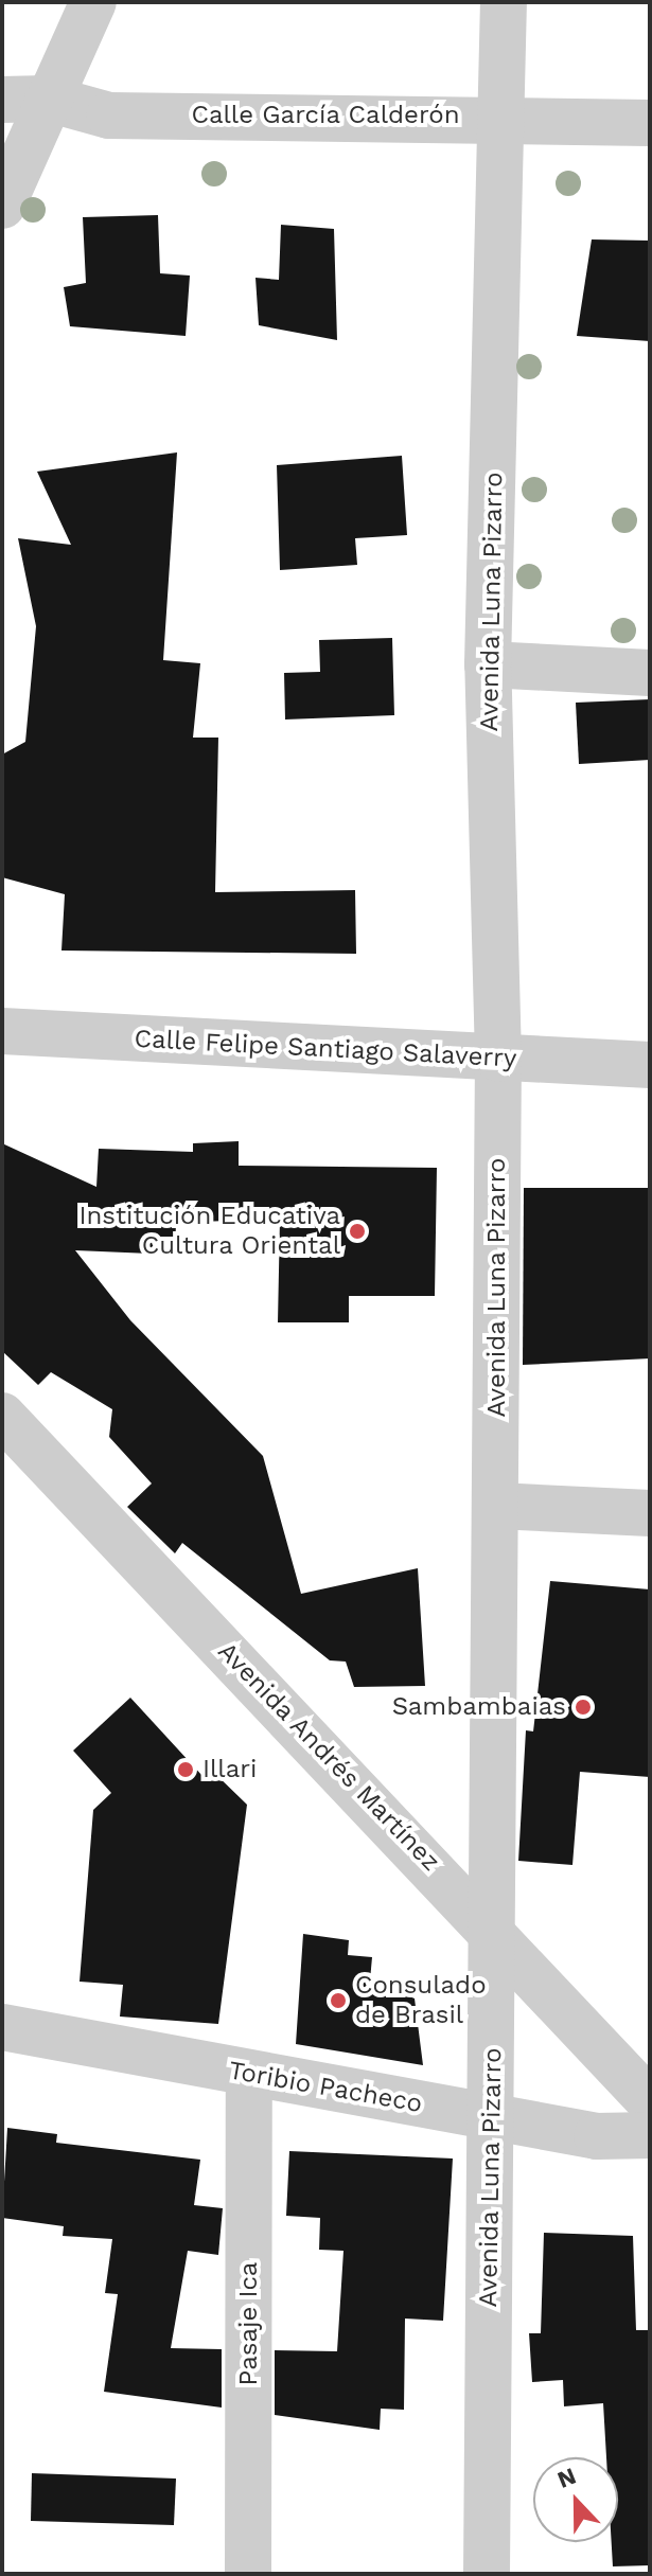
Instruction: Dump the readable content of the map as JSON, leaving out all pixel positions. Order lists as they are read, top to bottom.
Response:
{
  "streets": {
    "street": [
      "Calle García Calderón",
      "Avenida Luna Pizarro",
      "Calle Felipe Santiago Salaverry",
      "Avenida Andrés Martínez",
      "Toribio Pacheco",
      "Pasaje Ica"
    ]
  },
  "crossings": [
    ["Calle García Calderón", "Avenida Luna Pizarro"],
    ["Avenida Luna Pizarro", "Calle Felipe Santiago Salaverry"],
    ["Avenida Luna Pizarro", "Avenida Andrés Martínez"],
    ["Avenida Luna Pizarro", "Toribio Pacheco"],
    ["Toribio Pacheco", "Pasaje Ica"]
  ],
  "places": [
    "Institución Educativa Cultura Oriental",
    "Sambambaias",
    "Illari",
    "Consulado de Brasil"
  ],
  "north": "top"
}
